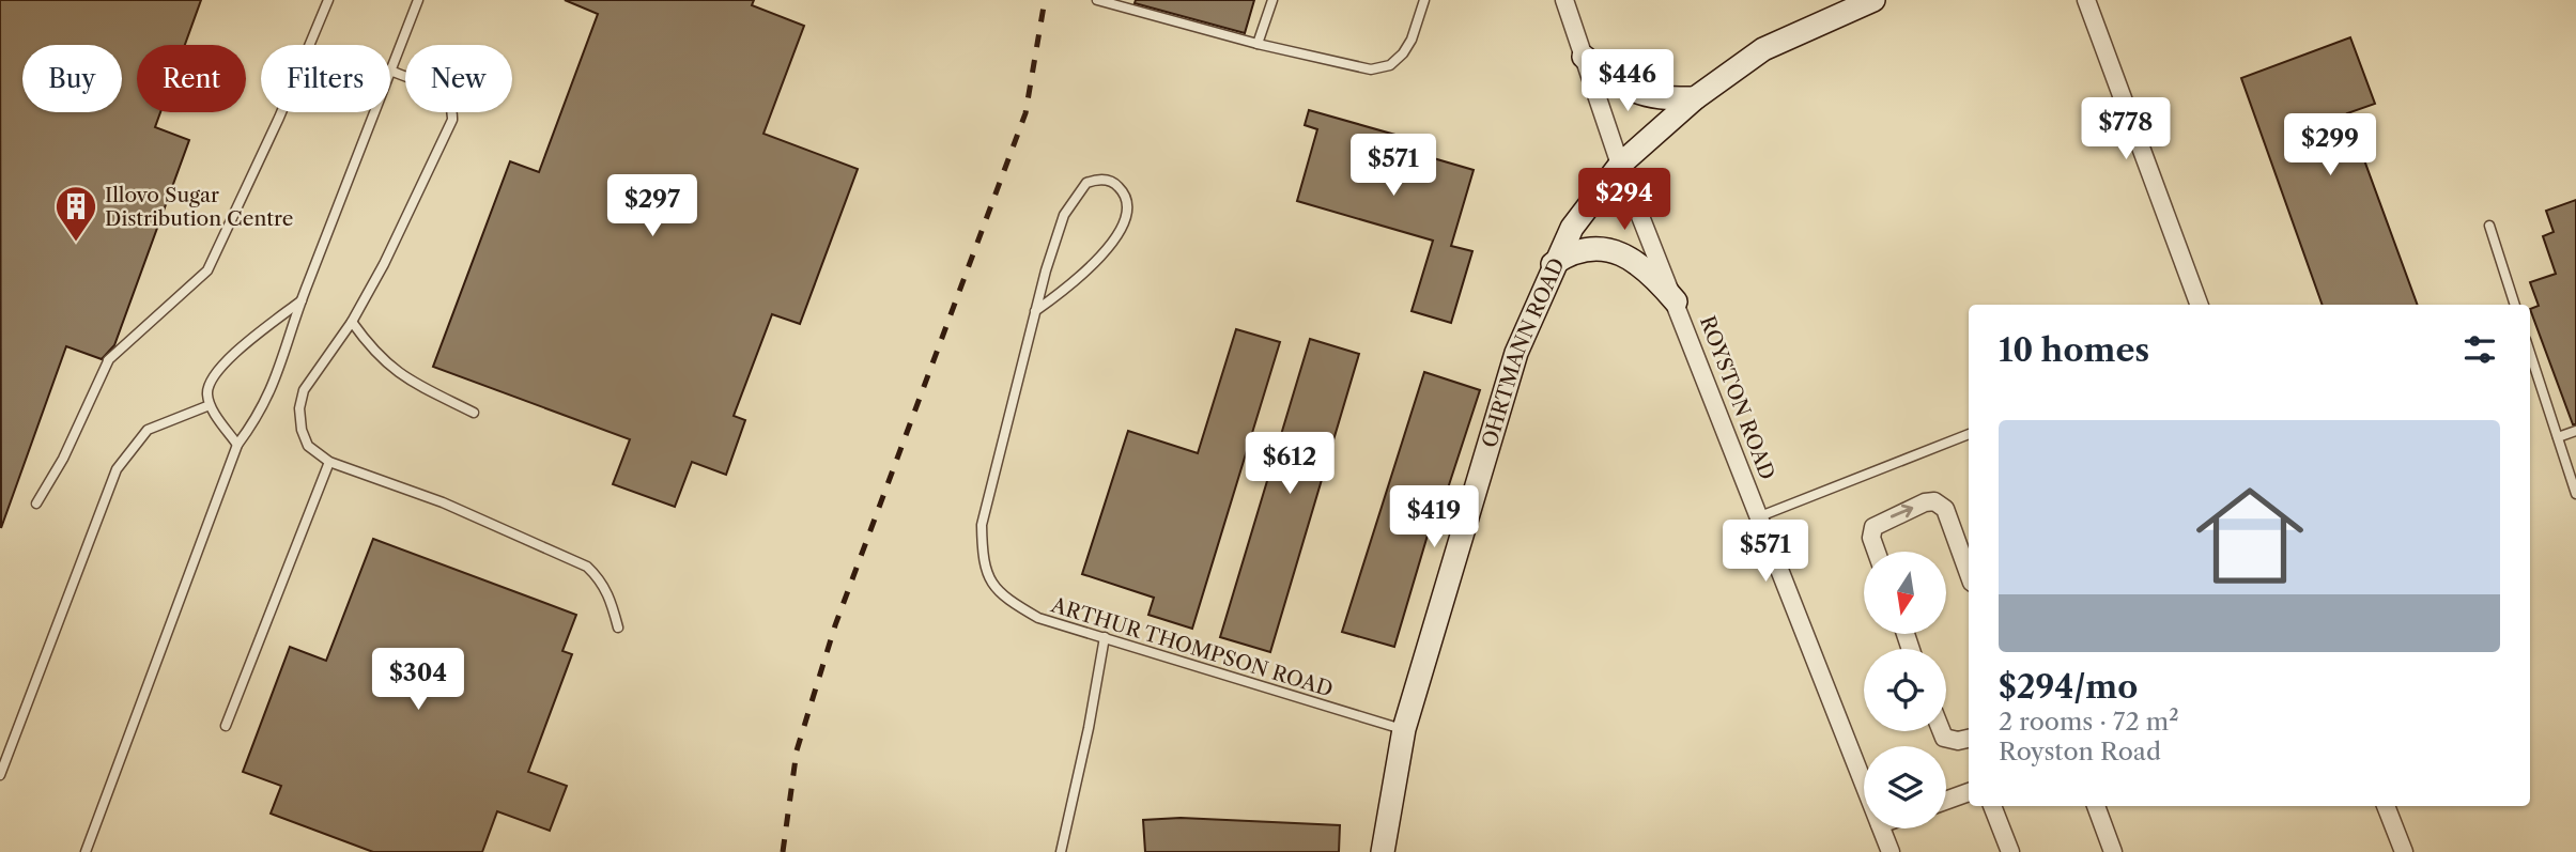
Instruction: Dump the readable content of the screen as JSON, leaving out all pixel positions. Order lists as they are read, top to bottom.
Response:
{
  "streets": {
    "main road": ["OHRTMANN ROAD"],
    "street": ["ROYSTON ROAD"],
    "lane": ["ARTHUR THOMPSON ROAD"]
  },
  "crossings": [
    ["OHRTMANN ROAD", "ROYSTON ROAD"],
    ["OHRTMANN ROAD", "ARTHUR THOMPSON ROAD"]
  ],
  "places": {
    "building": ["Illovo Sugar Distribution Centre"]
  },
  "north": "bottom",
  "page": {
    "chip": [
      "Buy",
      "Rent",
      "Filters",
      "New"
    ],
    "price": [
      "$446",
      "$778",
      "$299",
      "$571",
      "$294",
      "$297",
      "$612",
      "$419",
      "$571",
      "$304"
    ],
    "heading": "10 homes",
    "list": [
      {
        "name": "$294/mo",
        "note": "2 rooms · 72 m² · Royston Road"
      }
    ]
  }
}
